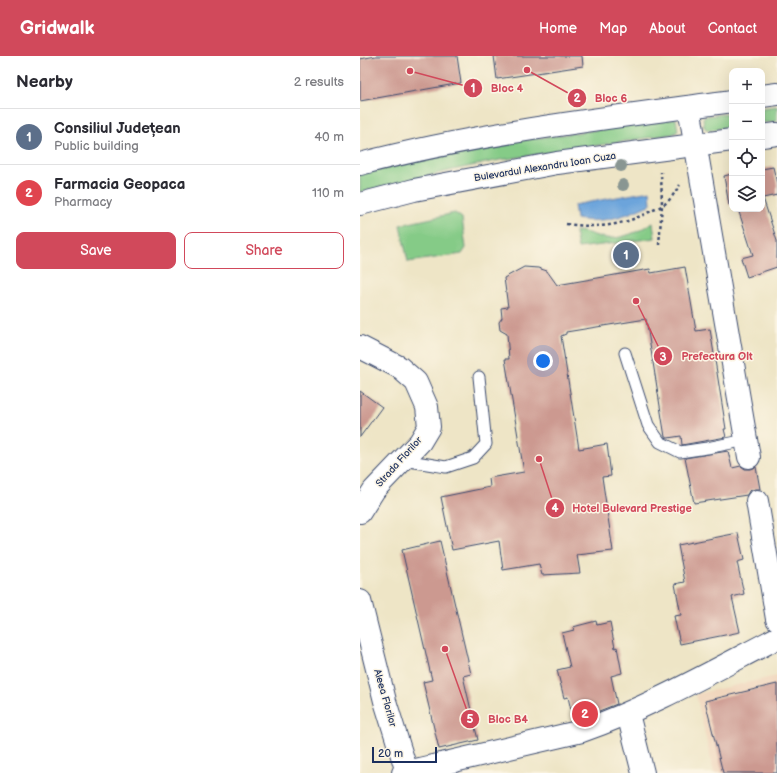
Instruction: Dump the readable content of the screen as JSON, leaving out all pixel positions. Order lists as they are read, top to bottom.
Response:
{
  "streets": {
    "street": ["Bulevardul Alexandru Ioan Cuza", "Strada Florilor", "Aleea Florilor"]
  },
  "places": [
    "Bloc 6",
    "Bloc 4",
    "Prefectura Olt",
    "Hotel Bulevard Prestige",
    "Bloc B4"
  ],
  "scale_bar": "20 m",
  "page": {
    "header": "Gridwalk",
    "nav": [
      "Home",
      "Map",
      "About",
      "Contact"
    ],
    "heading": ["Nearby", "2 results"],
    "map_buttons": ["+", "−"],
    "list": [
      {
        "mark": "1",
        "name": "Consiliul Județean",
        "note": "Public building",
        "value": "40 m"
      },
      {
        "mark": "2",
        "name": "Farmacia Geopaca",
        "note": "Pharmacy",
        "value": "110 m"
      }
    ],
    "buttons": ["Save", "Share"],
    "pins": ["1", "2"],
    "scale": "20 m"
  }
}
